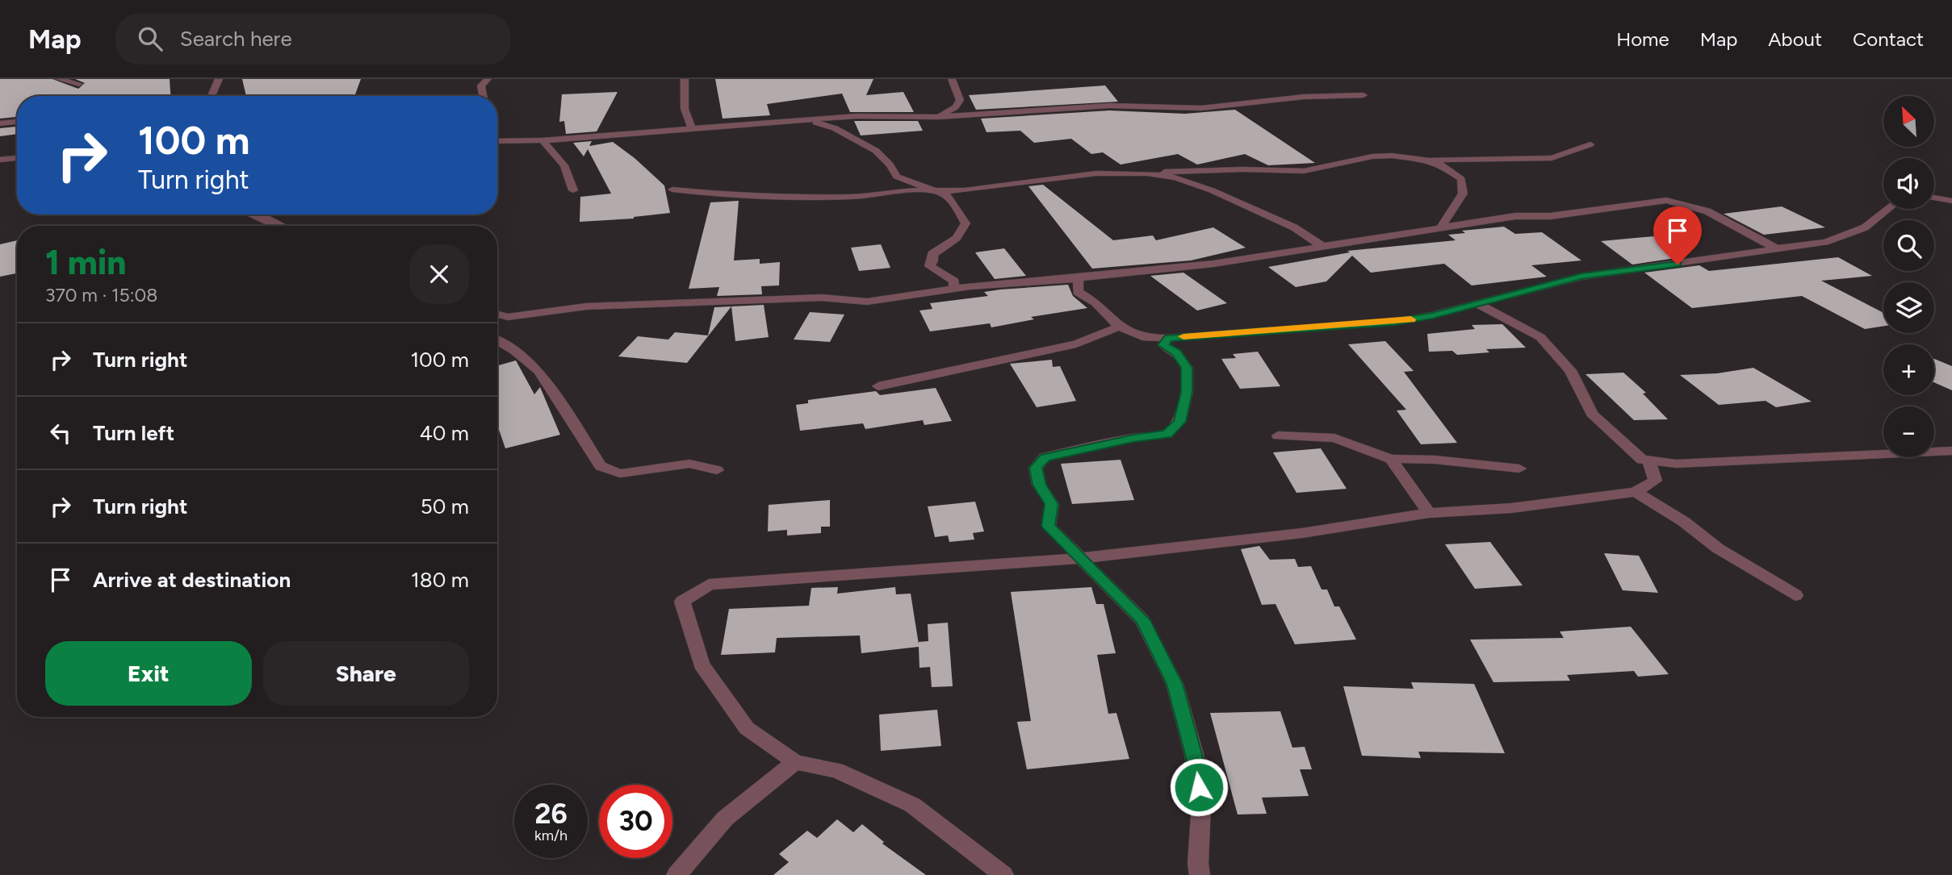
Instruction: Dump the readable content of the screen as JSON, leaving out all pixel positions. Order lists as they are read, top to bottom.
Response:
{
  "north": "top left",
  "page": {
    "header": "Map",
    "search": "Search here",
    "nav": [
      "Home",
      "Map",
      "About",
      "Contact"
    ],
    "map_buttons": ["+", "−"],
    "turn": ["100 m", "Turn right"],
    "heading": ["1 min", "370 m · 15:08"],
    "list": [
      {
        "name": "Turn right",
        "value": "100 m"
      },
      {
        "name": "Turn left",
        "value": "40 m"
      },
      {
        "name": "Turn right",
        "value": "50 m"
      },
      {
        "name": "Arrive at destination",
        "value": "180 m"
      }
    ],
    "buttons": ["Exit", "Share"],
    "speed": "26 km/h",
    "limit": "30"
  }
}
